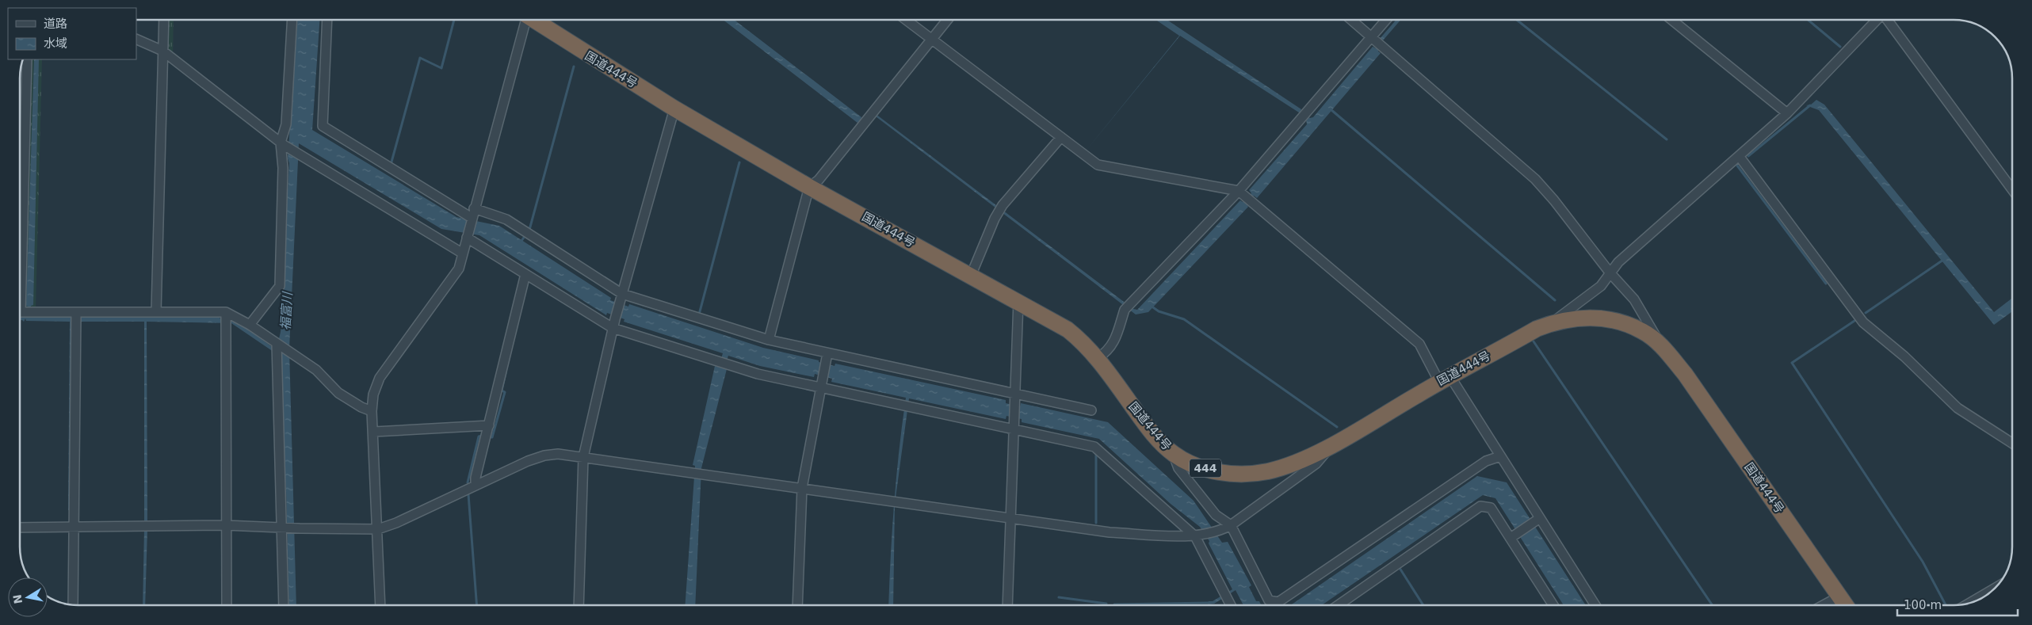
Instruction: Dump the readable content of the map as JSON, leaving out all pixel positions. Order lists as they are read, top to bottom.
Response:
{
  "streets": {
    "highway": ["国道444号", "444"]
  },
  "water": ["福富川"],
  "legend": ["道路", "水域"],
  "scale_bar": "100 m",
  "north": "left"
}
